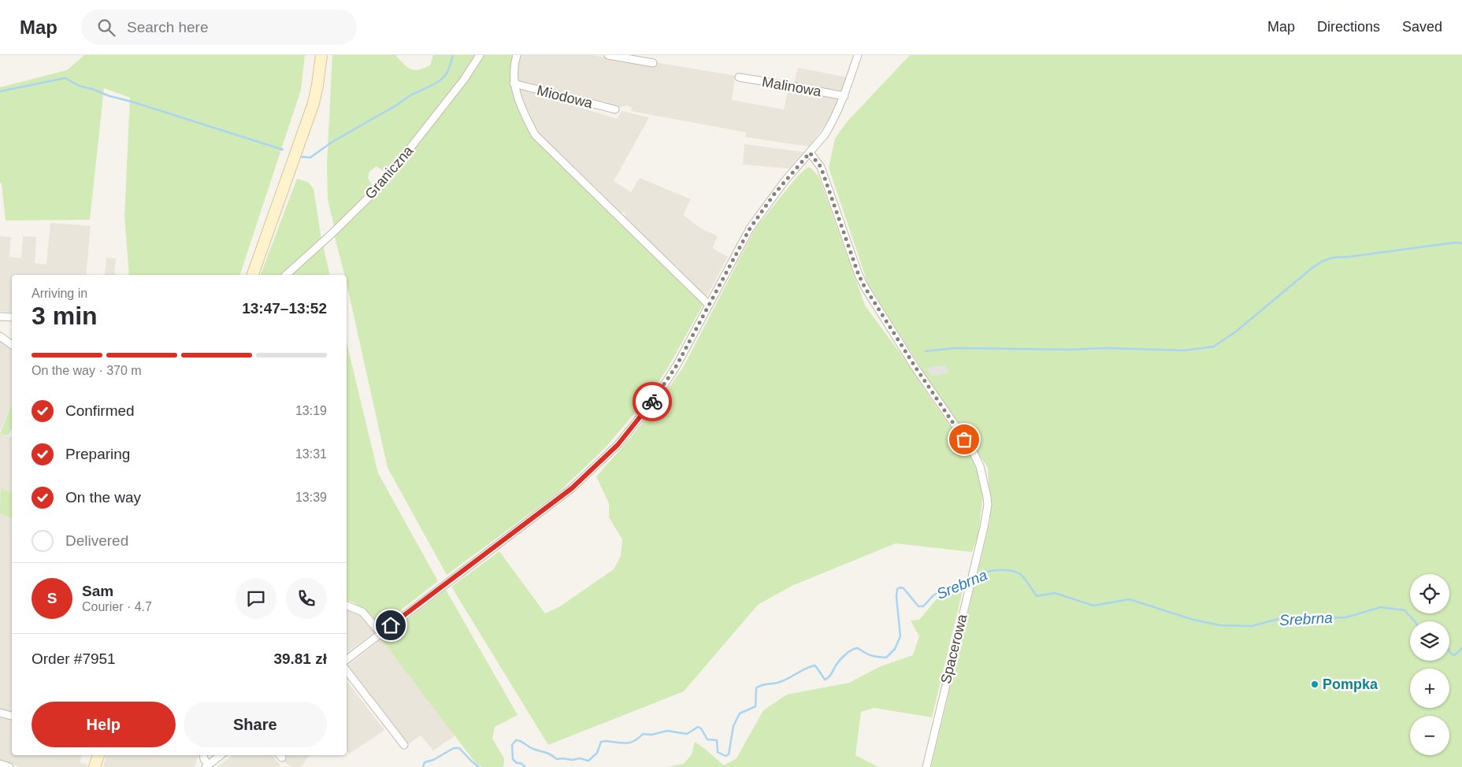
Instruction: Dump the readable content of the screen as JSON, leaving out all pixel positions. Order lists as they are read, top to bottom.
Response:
{
  "streets": {
    "street": [
      "Malinowa",
      "Miodowa",
      "Graniczna",
      "Spacerowa"
    ]
  },
  "water": ["Srebrna"],
  "places": ["Pompka"],
  "page": {
    "header": "Map",
    "search": "Search here",
    "nav": ["Map", "Directions", "Saved"],
    "heading": ["3 min", "Arriving in", "13:47–13:52"],
    "panel": [
      "Sam",
      "Courier · 4.7",
      "Order #7951",
      "39.81 zł"
    ],
    "bar": "On the way · 370 m",
    "list": [
      ["Confirmed", "13:19"],
      ["Preparing", "13:31"],
      ["On the way", "13:39"],
      "Delivered"
    ],
    "map_buttons": ["+", "−"],
    "round": "S",
    "buttons": ["Help", "Share"]
  }
}
